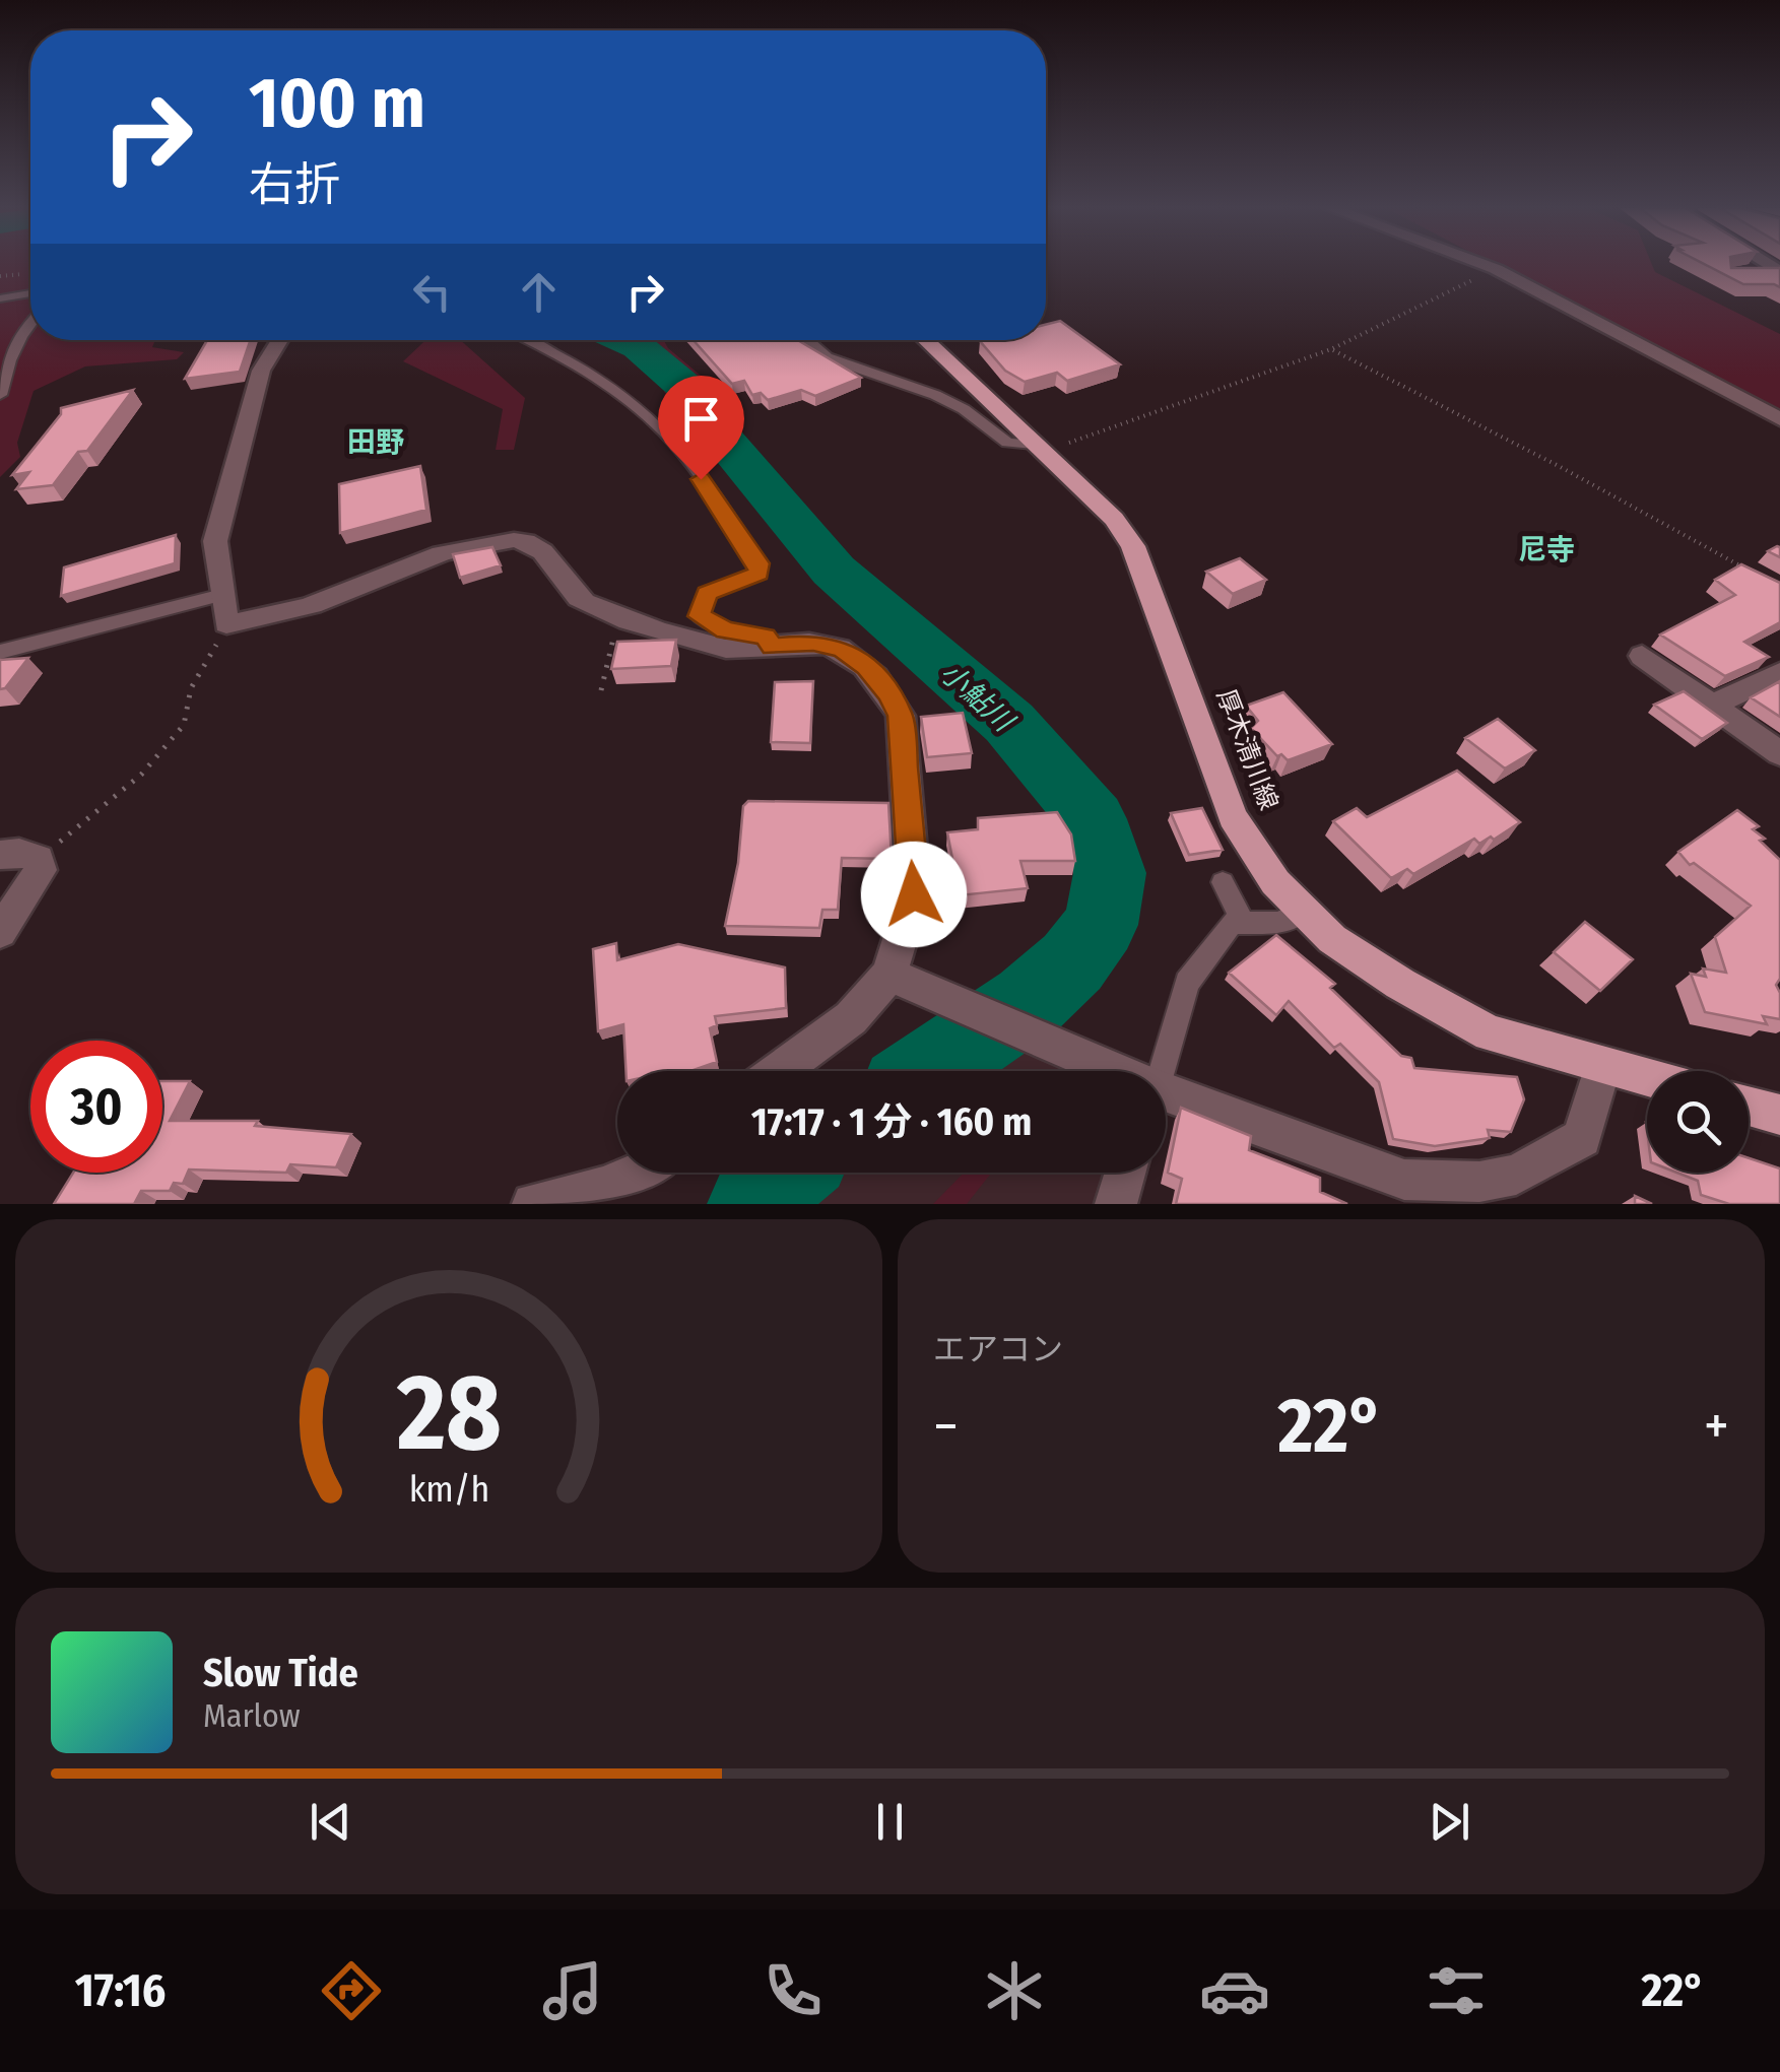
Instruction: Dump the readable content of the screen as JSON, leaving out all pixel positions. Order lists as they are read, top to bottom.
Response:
{
  "streets": {
    "main road": ["厚木清川線"]
  },
  "districts": ["田野", "尼寺"],
  "water": ["小鮎川"],
  "page": {
    "turn": ["100 m", "右折"],
    "limit": "30",
    "trip": "17:17 · 1 分 · 160 m",
    "tile": "エアコン",
    "heat": ["−", "22°", "+"],
    "song": ["Slow Tide", "Marlow"],
    "tabs": ["17:16", "22°"],
    "gauge": ["28", "km/h"]
  }
}
